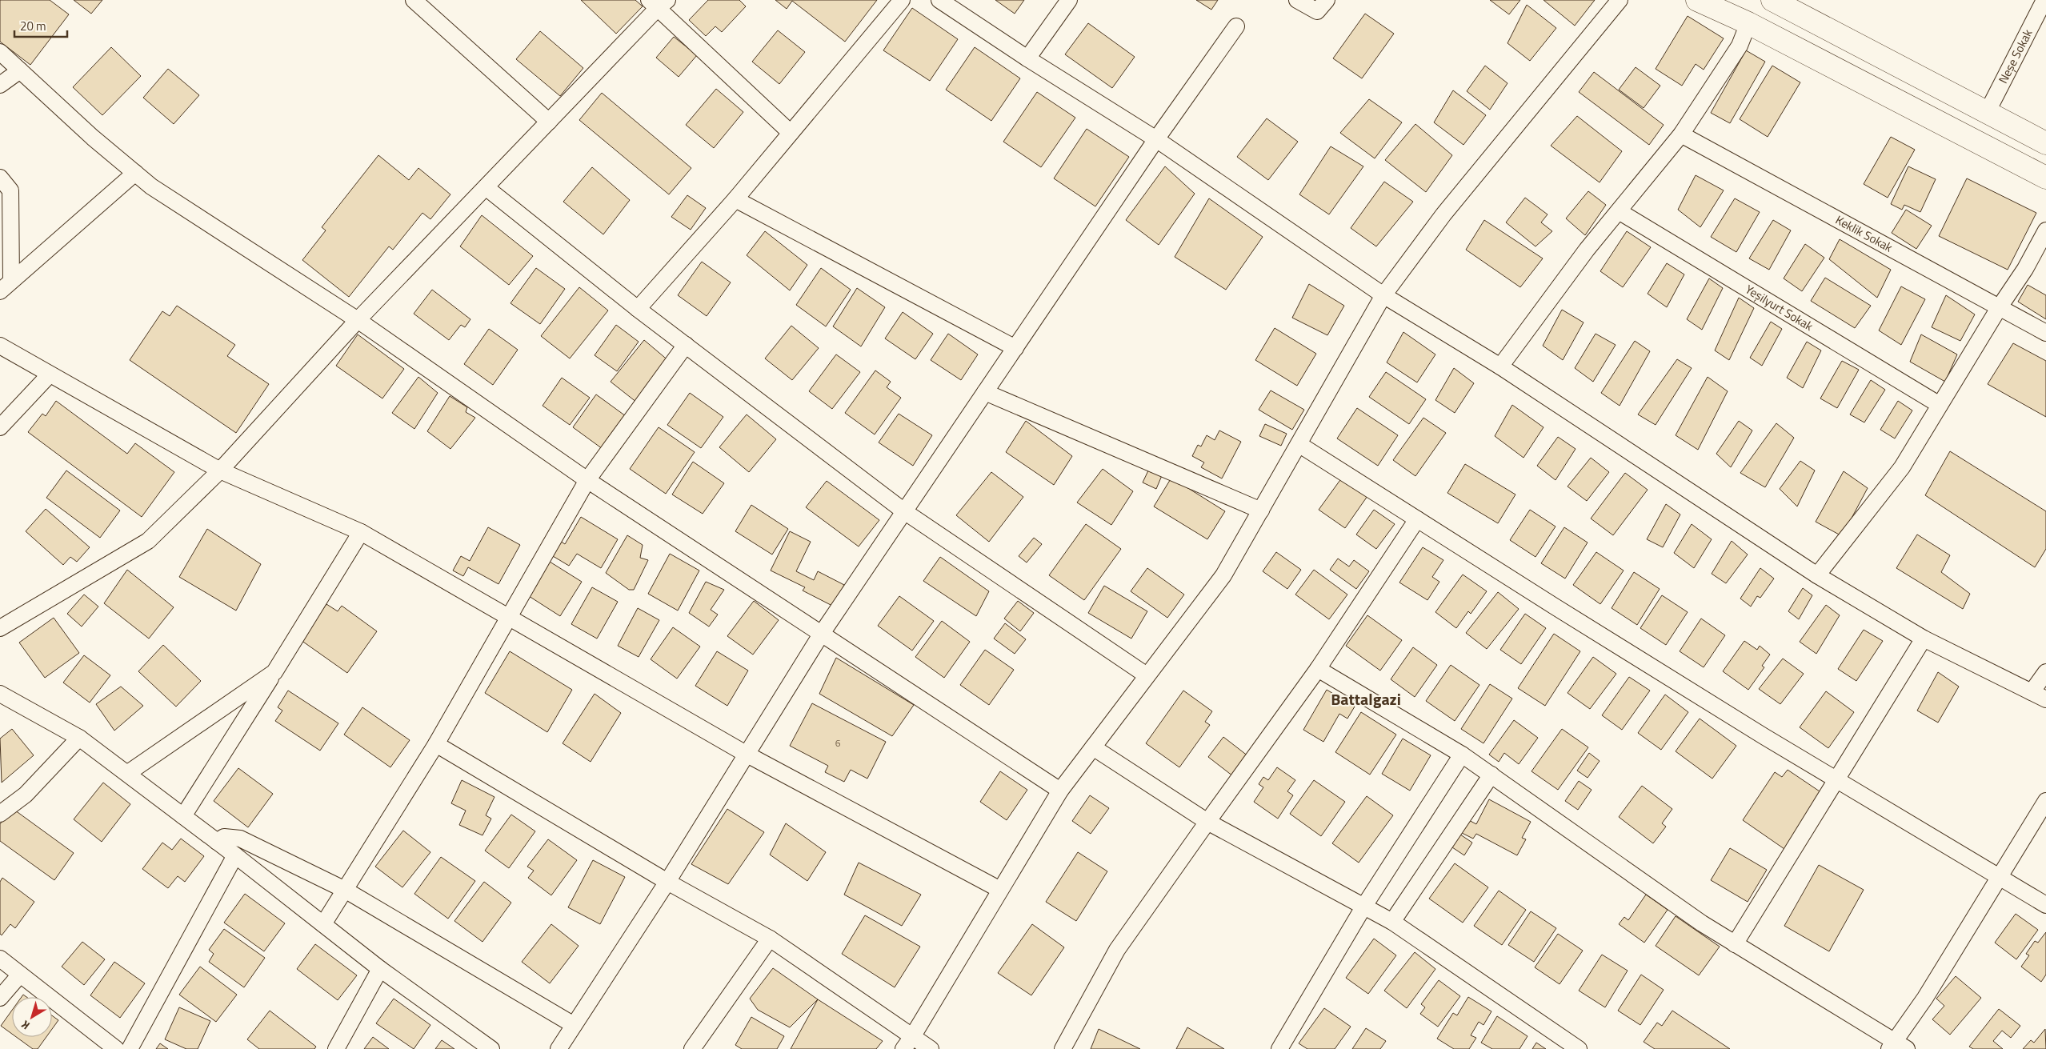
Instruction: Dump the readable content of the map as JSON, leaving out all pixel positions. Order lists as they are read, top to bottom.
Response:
{
  "streets": {
    "street": ["Neşe Sokak", "Keklik Sokak", "Yeşilyurt Sokak"]
  },
  "districts": ["Battalgazi"],
  "house_numbers": ["6"],
  "scale_bar": "20 m",
  "north": "bottom left"
}
